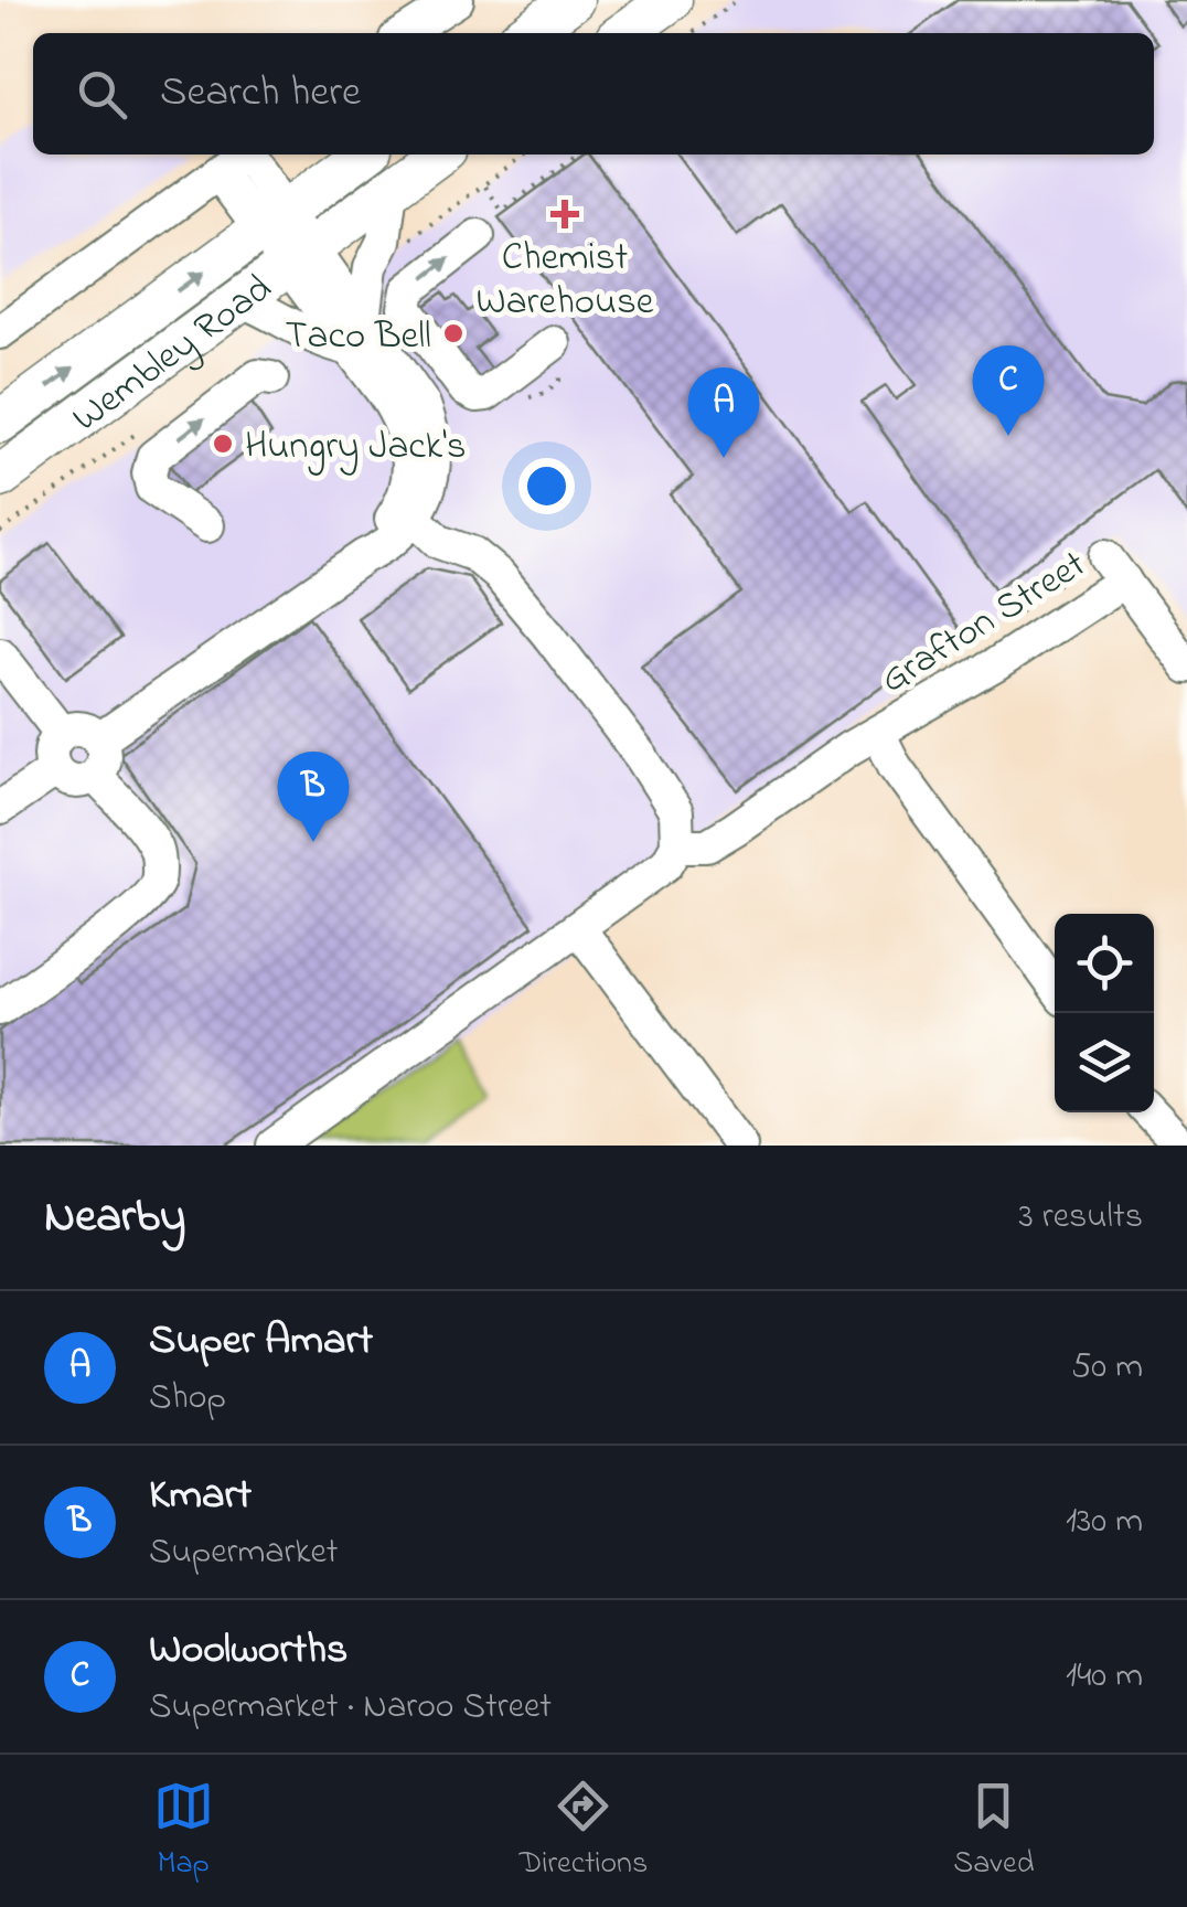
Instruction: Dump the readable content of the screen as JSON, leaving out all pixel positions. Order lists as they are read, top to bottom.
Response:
{
  "streets": {
    "main road": ["Wembley Road"],
    "street": ["Grafton Street"]
  },
  "places": {
    "health": ["Chemist Warehouse"],
    "other": ["Taco Bell", "Hungry Jack's"]
  },
  "page": {
    "search": "Search here",
    "pins": ["C", "A", "B"],
    "heading": ["Nearby", "3 results"],
    "list": [
      {
        "mark": "A",
        "name": "Super Amart",
        "note": "Shop",
        "value": "50 m"
      },
      {
        "mark": "B",
        "name": "Kmart",
        "note": "Supermarket",
        "value": "130 m"
      },
      {
        "mark": "C",
        "name": "Woolworths",
        "note": "Supermarket · Naroo Street",
        "value": "140 m"
      }
    ],
    "nav": ["Map", "Directions", "Saved"]
  }
}
